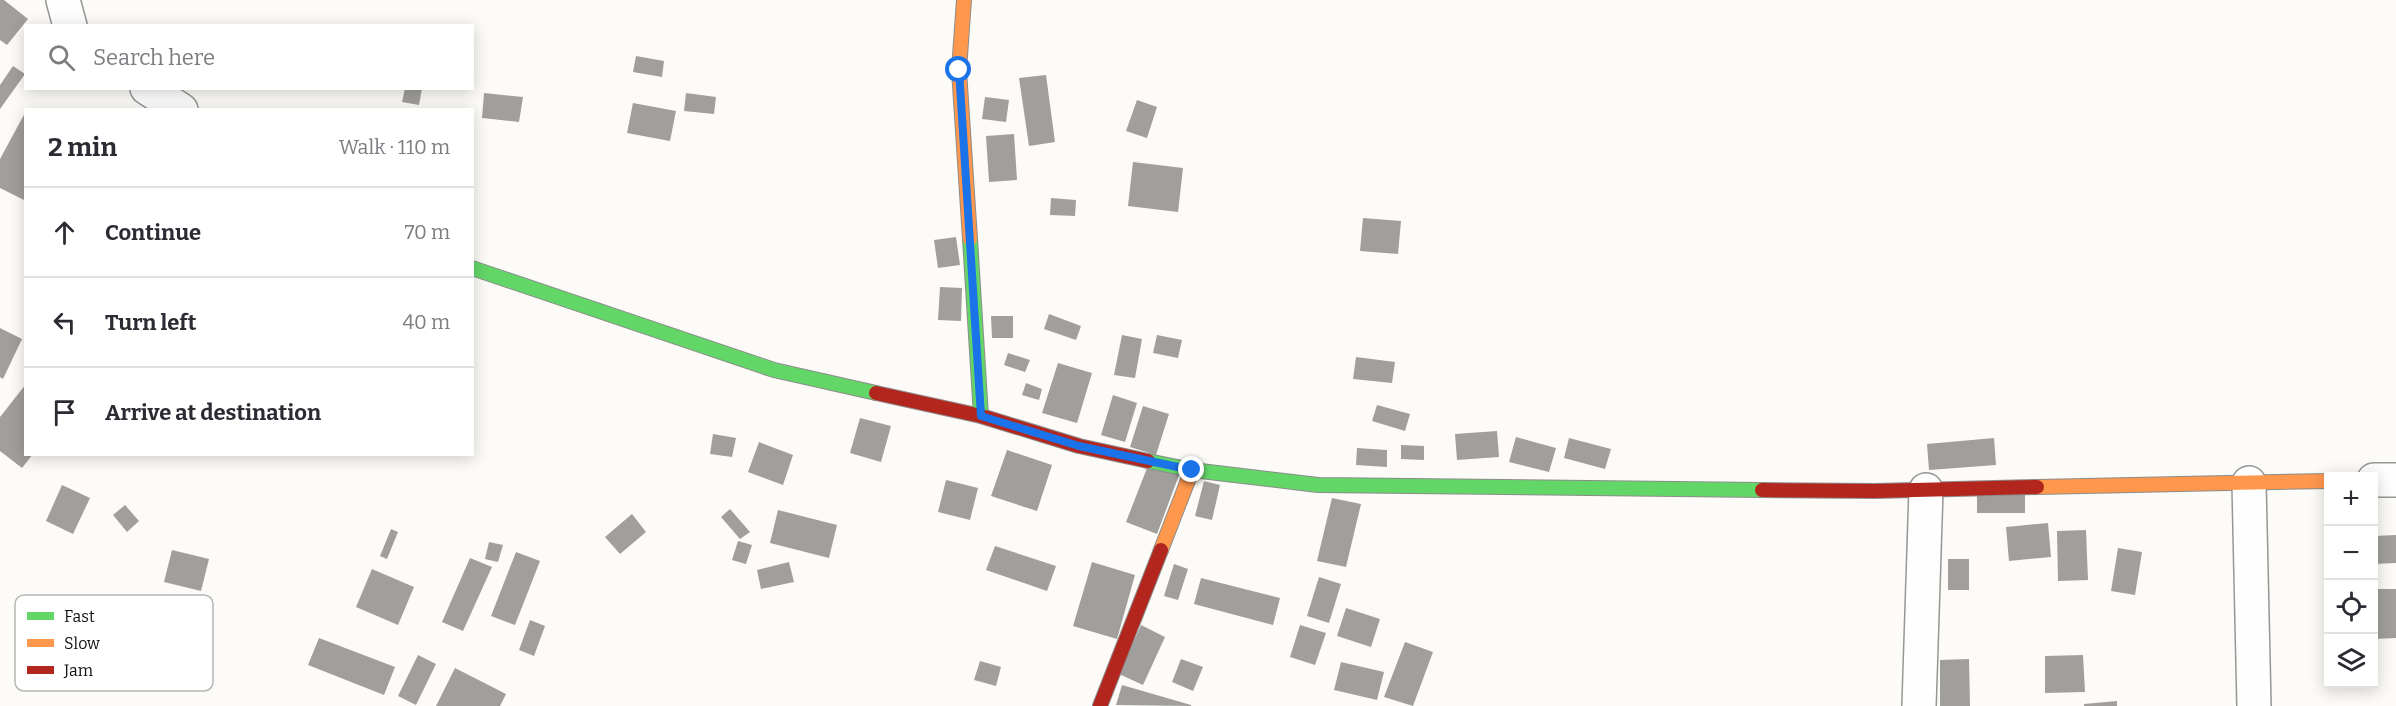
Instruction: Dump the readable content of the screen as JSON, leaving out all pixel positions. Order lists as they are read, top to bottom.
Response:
{
  "legend": ["Fast", "Slow", "Jam"],
  "page": {
    "search": "Search here",
    "heading": ["2 min", "Walk · 110 m"],
    "list": [
      ["Continue", "70 m"],
      ["Turn left", "40 m"],
      "Arrive at destination"
    ],
    "map_buttons": ["+", "−"]
  }
}
